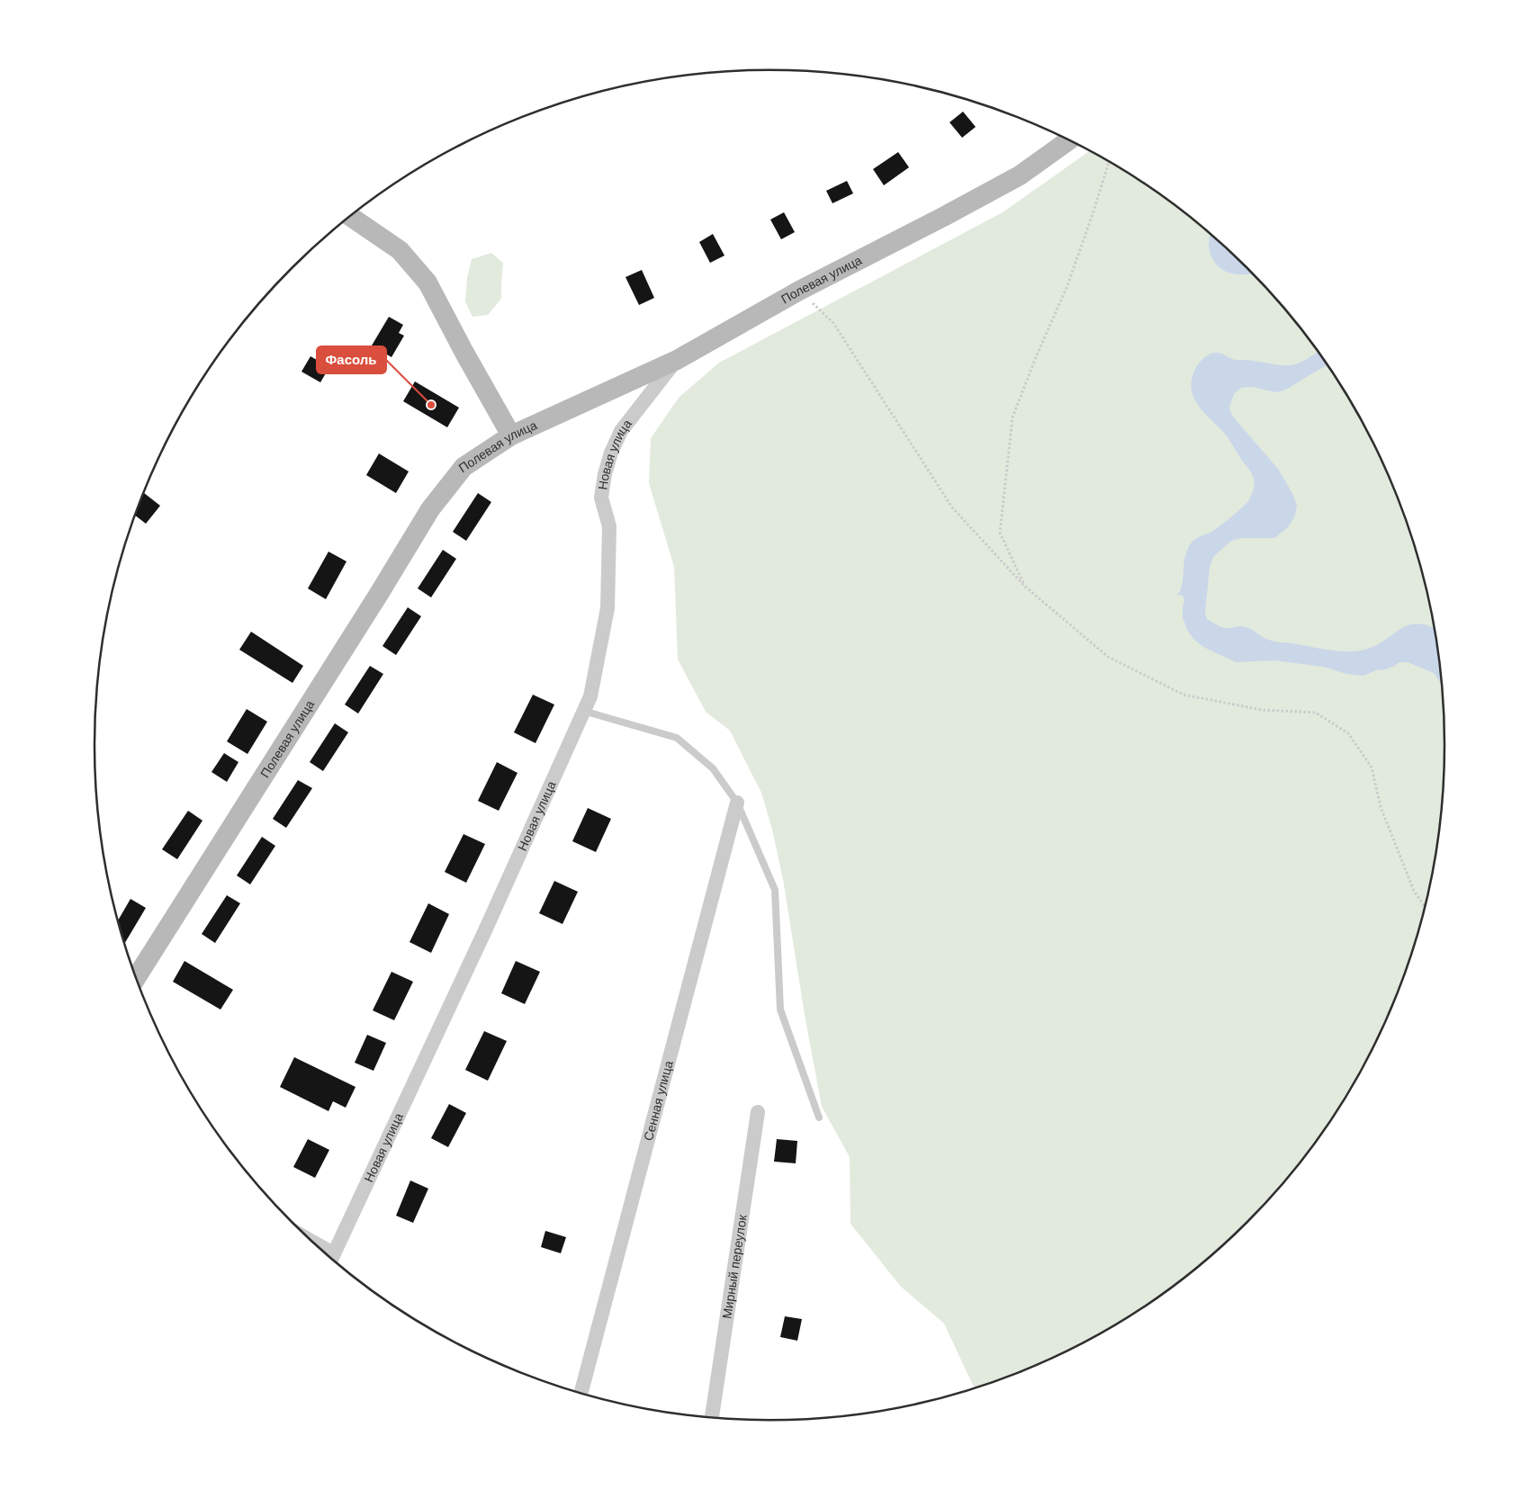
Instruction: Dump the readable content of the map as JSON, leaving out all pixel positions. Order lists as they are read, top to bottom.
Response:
{
  "streets": {
    "street": [
      "Полевая улица",
      "Новая улица",
      "Сенная улица",
      "Мирный переулок"
    ]
  },
  "crossings": [
    ["Полевая улица", "Новая улица"]
  ],
  "places": ["Фасоль"]
}
